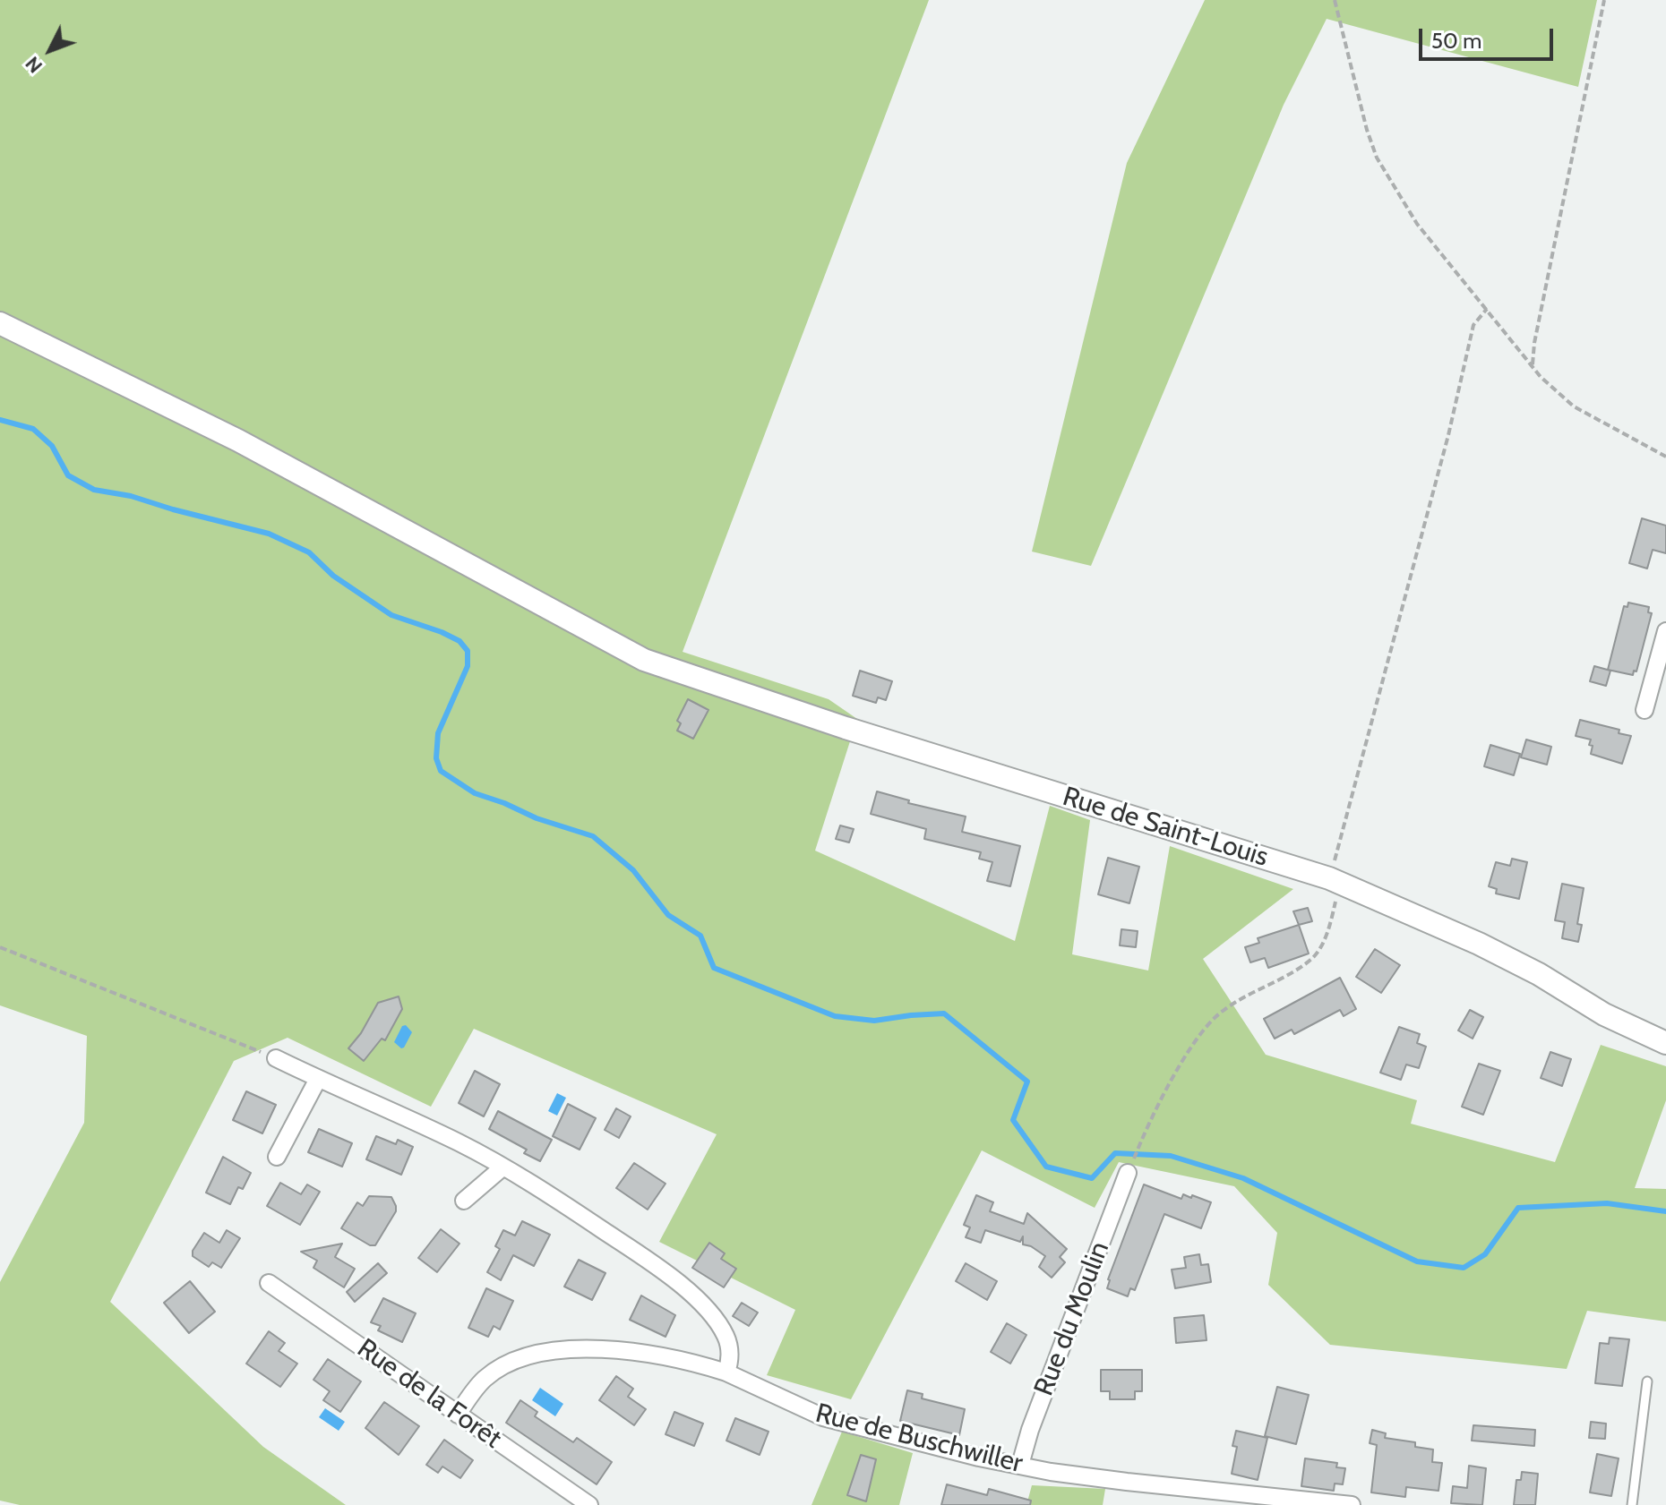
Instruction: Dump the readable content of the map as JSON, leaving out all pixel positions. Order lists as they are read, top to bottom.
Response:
{
  "streets": {
    "street": [
      "Rue de Saint-Louis",
      "Rue du Moulin",
      "Rue de la Forêt",
      "Rue de Buschwiller"
    ]
  },
  "crossings": [
    ["Rue du Moulin", "Rue de Buschwiller"],
    ["Rue de la Forêt", "Rue de Buschwiller"]
  ],
  "scale_bar": "50 m",
  "north": "bottom left"
}
